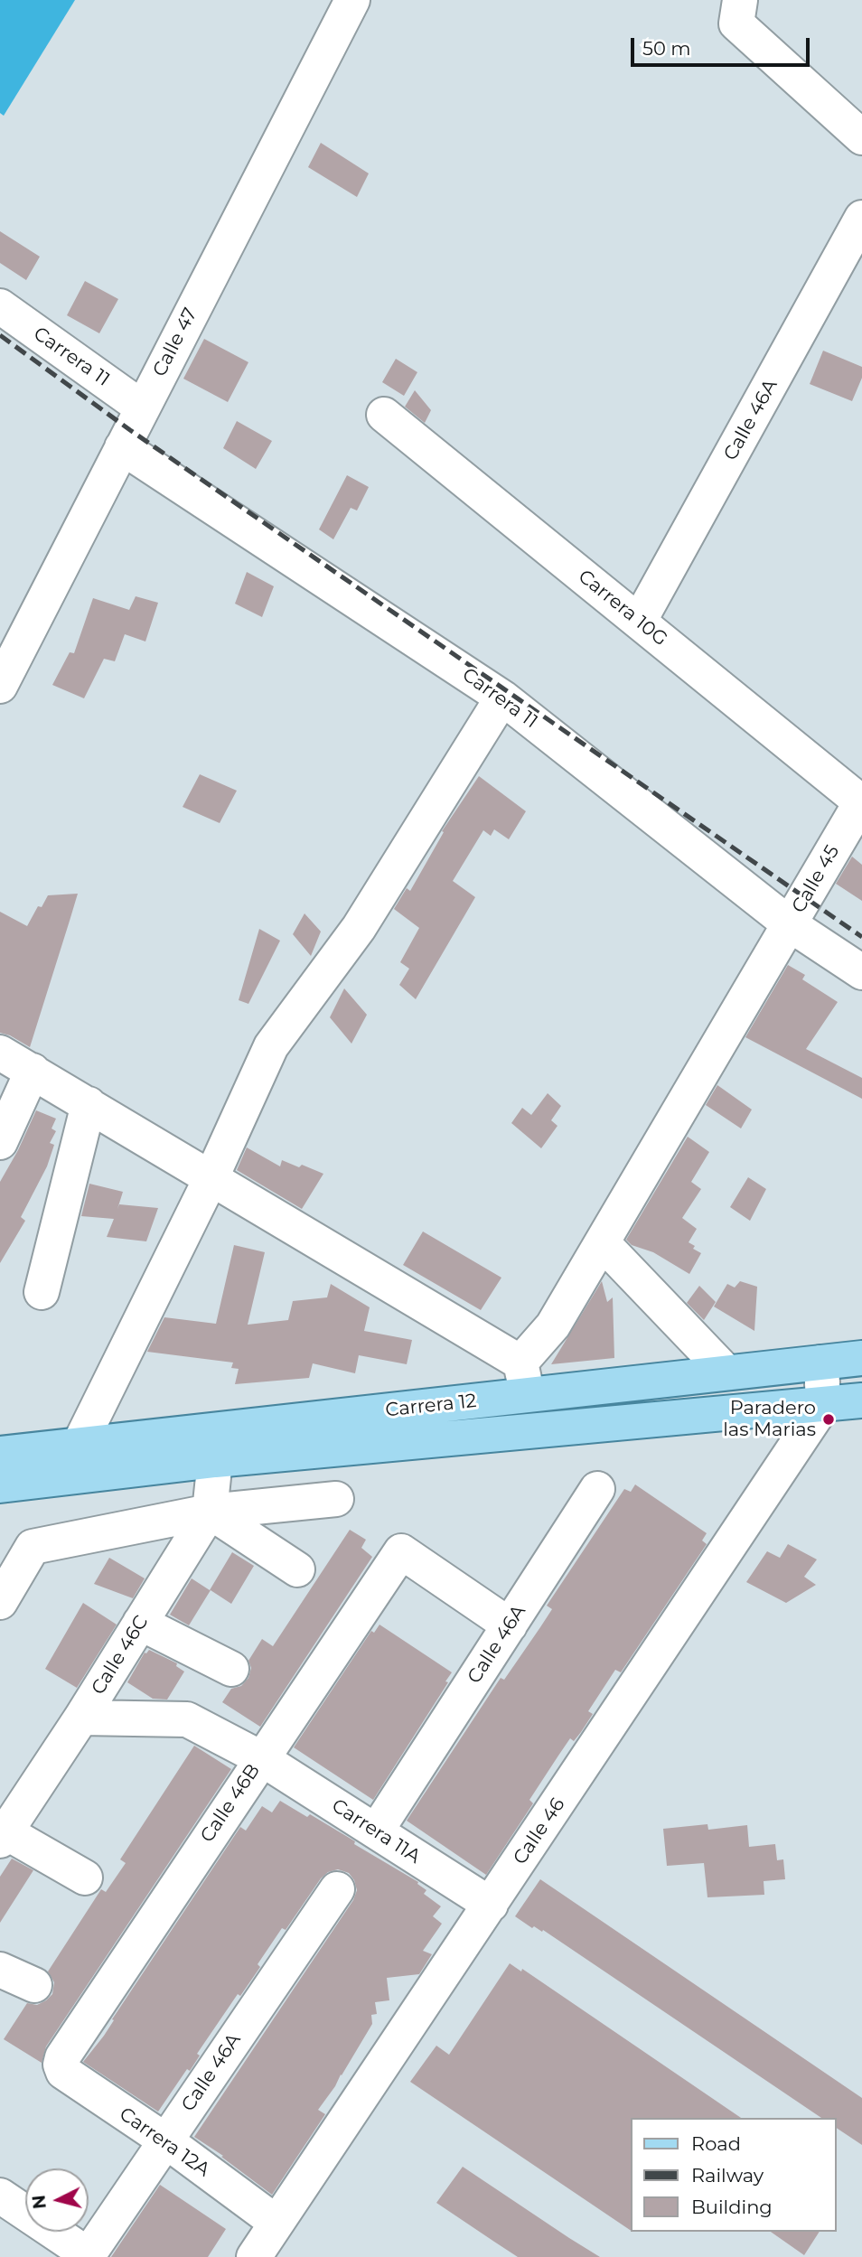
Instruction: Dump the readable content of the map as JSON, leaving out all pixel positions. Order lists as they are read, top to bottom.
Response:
{
  "streets": {
    "main road": ["Carrera 12"],
    "street": [
      "Calle 47",
      "Carrera 11",
      "Calle 46A",
      "Carrera 10G",
      "Calle 45",
      "Calle 46C",
      "Calle 46B",
      "Carrera 11A",
      "Calle 46",
      "Carrera 12A"
    ]
  },
  "crossings": [
    ["Calle 47", "Carrera 11"],
    ["Carrera 11", "Calle 45"],
    ["Calle 46A", "Carrera 10G"],
    ["Calle 46A", "Calle 46B"],
    ["Calle 46A", "Carrera 11A"],
    ["Calle 46A", "Carrera 12A"],
    ["Carrera 10G", "Calle 45"],
    ["Calle 45", "Carrera 12"],
    ["Carrera 12", "Calle 46C"],
    ["Carrera 12", "Calle 46"],
    ["Calle 46C", "Carrera 11A"],
    ["Calle 46B", "Carrera 11A"],
    ["Calle 46B", "Carrera 12A"],
    ["Carrera 11A", "Calle 46"],
    ["Calle 46", "Carrera 12A"]
  ],
  "places": ["Paradero las Marias"],
  "legend": ["Road", "Railway", "Building"],
  "scale_bar": "50 m",
  "north": "left"
}
